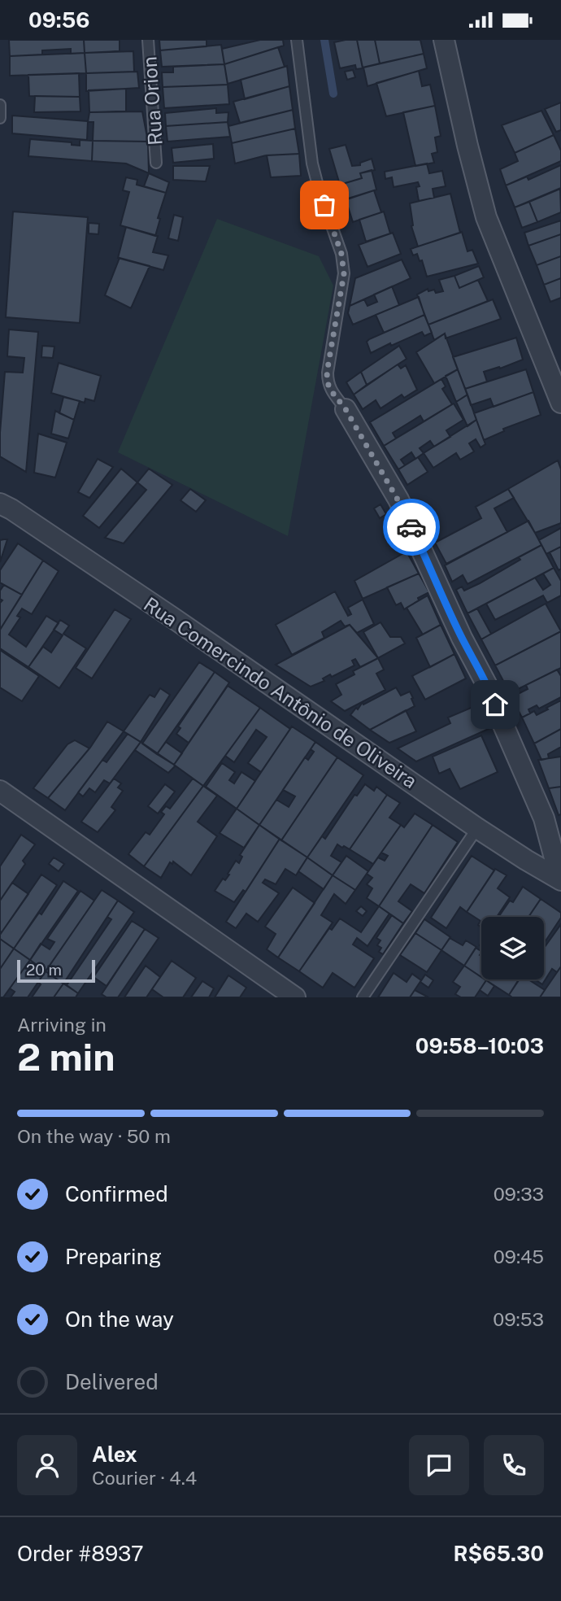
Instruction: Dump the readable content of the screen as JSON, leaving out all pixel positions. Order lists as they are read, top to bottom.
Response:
{
  "streets": {
    "street": ["Rua Comercindo Antônio de Oliveira"],
    "lane": ["Rua Orion"]
  },
  "scale_bar": "20 m",
  "page": {
    "status": "09:56",
    "scale": "20 m",
    "heading": ["2 min", "Arriving in", "09:58–10:03"],
    "panel": [
      "Alex",
      "Courier · 4.4",
      "Order #8937",
      "R$65.30"
    ],
    "bar": "On the way · 50 m",
    "list": [
      ["Confirmed", "09:33"],
      ["Preparing", "09:45"],
      ["On the way", "09:53"],
      "Delivered"
    ]
  }
}
